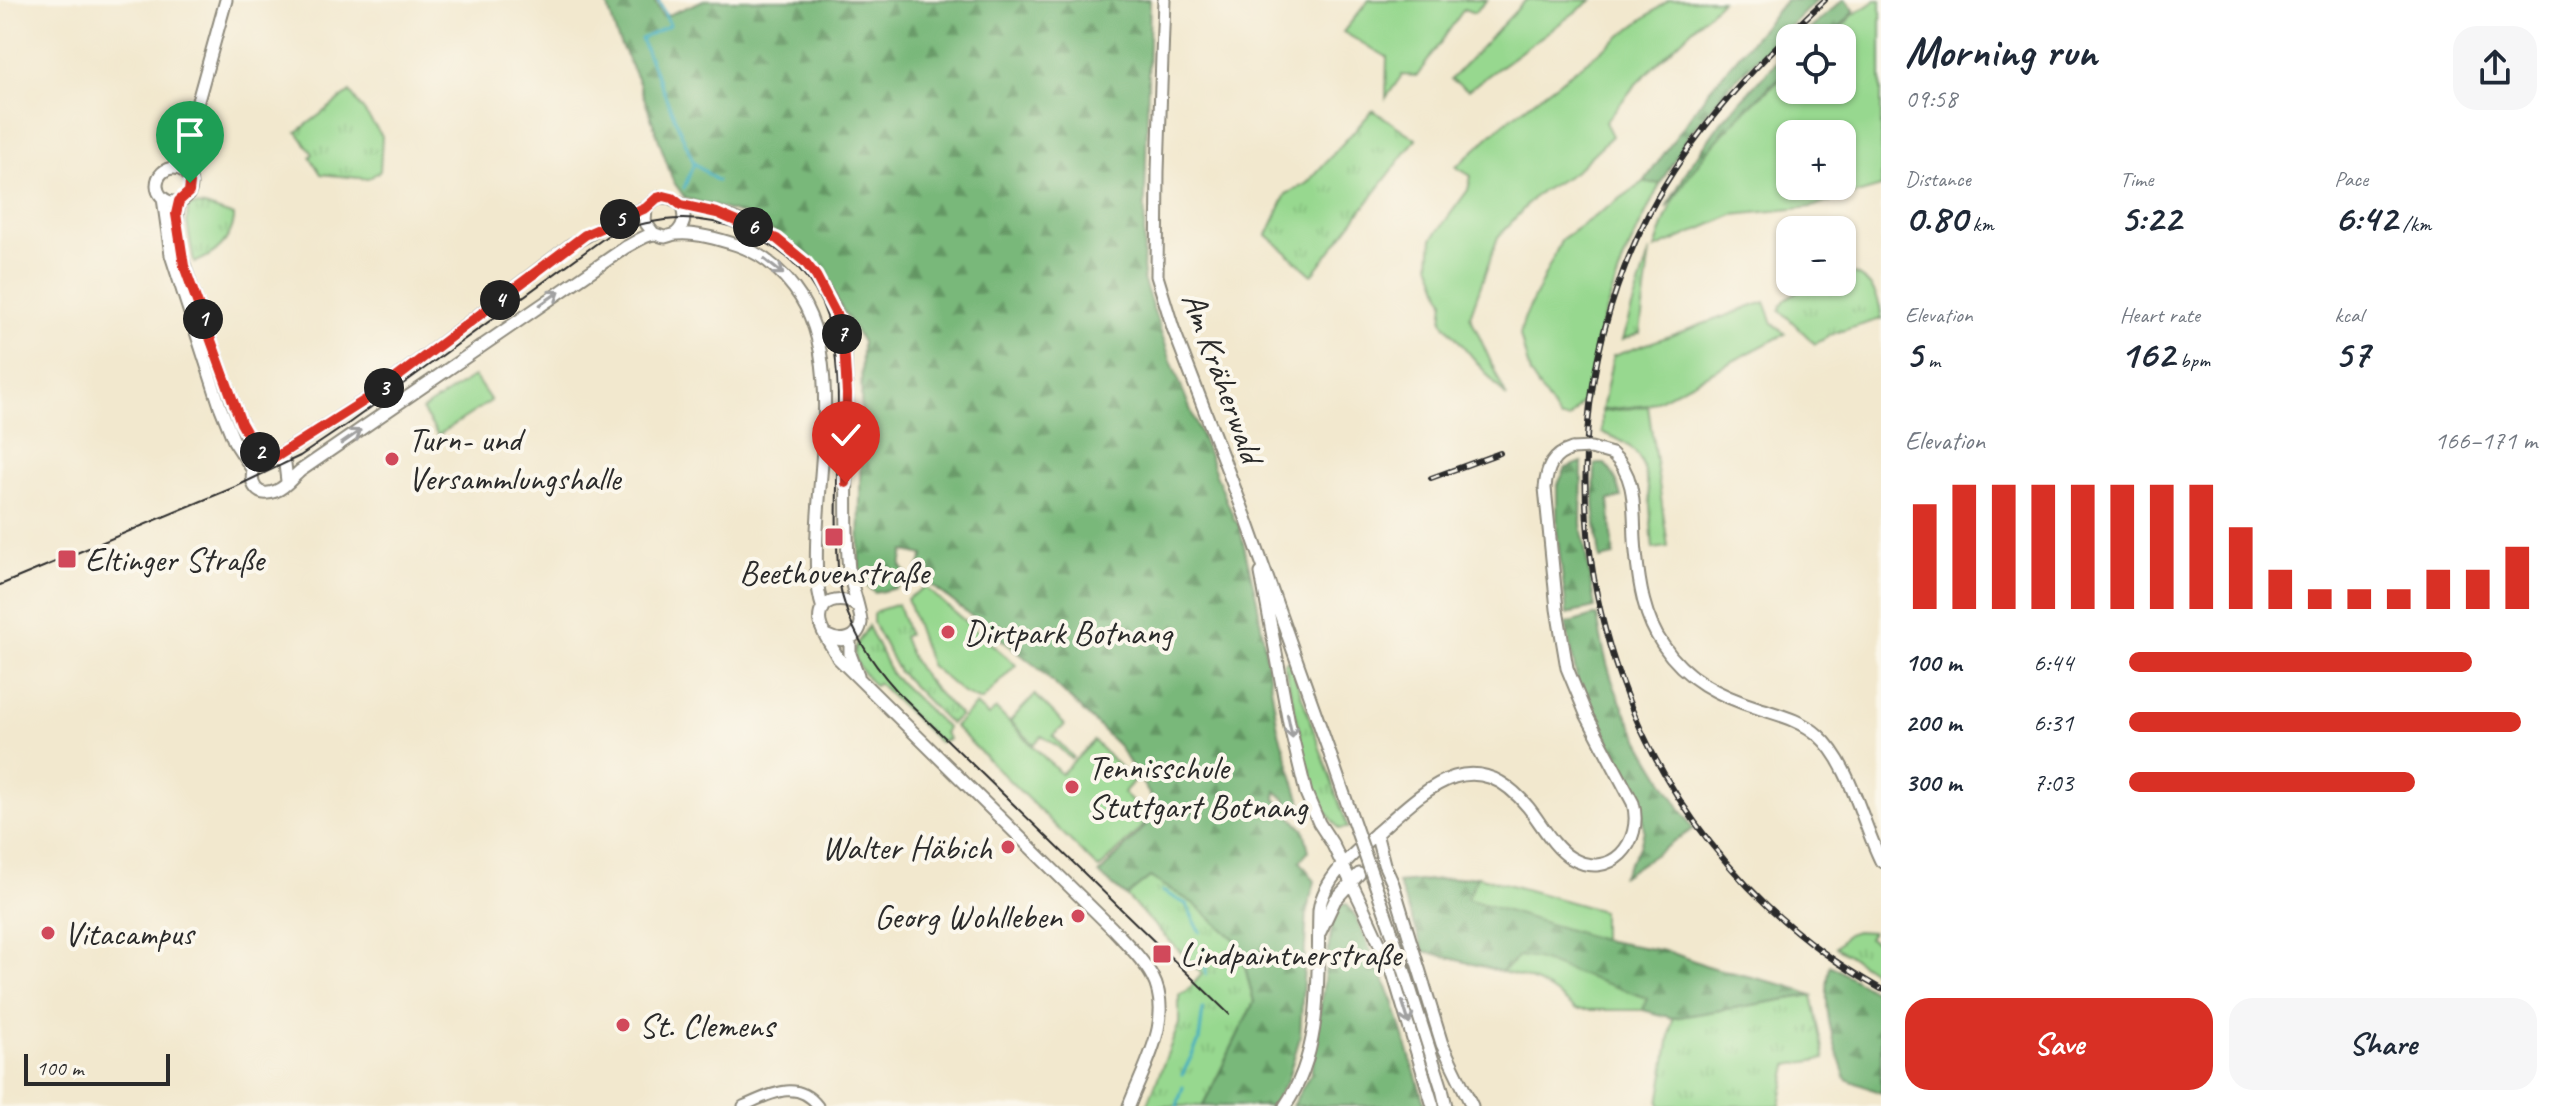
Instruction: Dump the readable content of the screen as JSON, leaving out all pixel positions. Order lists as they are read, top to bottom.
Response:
{
  "streets": {
    "main road": ["Am Kräherwald"]
  },
  "places": {
    "other": [
      "Turn- und Versammlungshalle",
      "Dirtpark Botnang",
      "Tennisschule Stuttgart Botnang",
      "Walter Häbich",
      "Georg Wohlleben",
      "Vitacampus",
      "St. Clemens"
    ],
    "transit": ["Beethovenstraße", "Eltinger Straße", "Lindpaintnerstraße"]
  },
  "scale_bar": "100 m",
  "page": {
    "heading": ["Morning run", "09:58"],
    "map_buttons": ["+", "−"],
    "stats": [
      ["Distance", "0.80 km"],
      ["Time", "5:22"],
      ["Pace", "6:42 /km"],
      ["Elevation", "5 m"],
      ["Heart rate", "162 bpm"],
      ["kcal", "57"]
    ],
    "pins": [
      "5",
      "6",
      "4",
      "1",
      "7",
      "3",
      "2"
    ],
    "chart": ["Elevation", "166–171 m"],
    "list": [
      {
        "name": "100 m",
        "note": "6:44"
      },
      {
        "name": "200 m",
        "note": "6:31"
      },
      {
        "name": "300 m",
        "note": "7:03"
      }
    ],
    "buttons": ["Save", "Share"],
    "scale": "100 m"
  }
}
